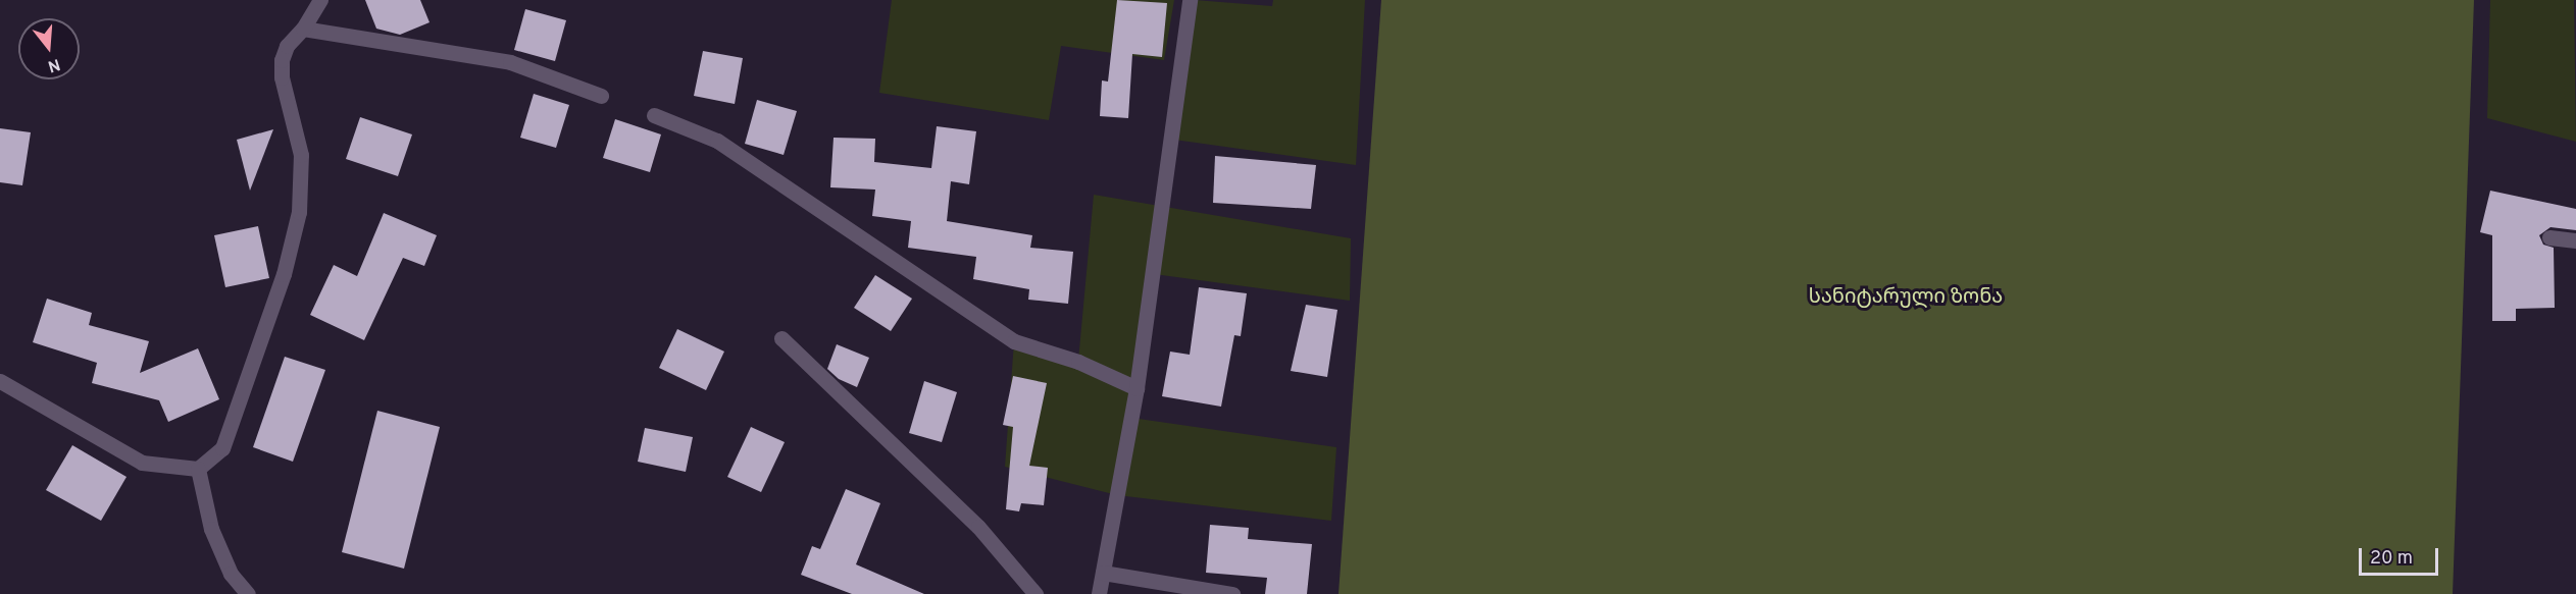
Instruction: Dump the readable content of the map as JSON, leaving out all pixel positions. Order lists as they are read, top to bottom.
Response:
{
  "parks": ["სანიტარული ზონა"],
  "scale_bar": "20 m",
  "north": "bottom"
}
